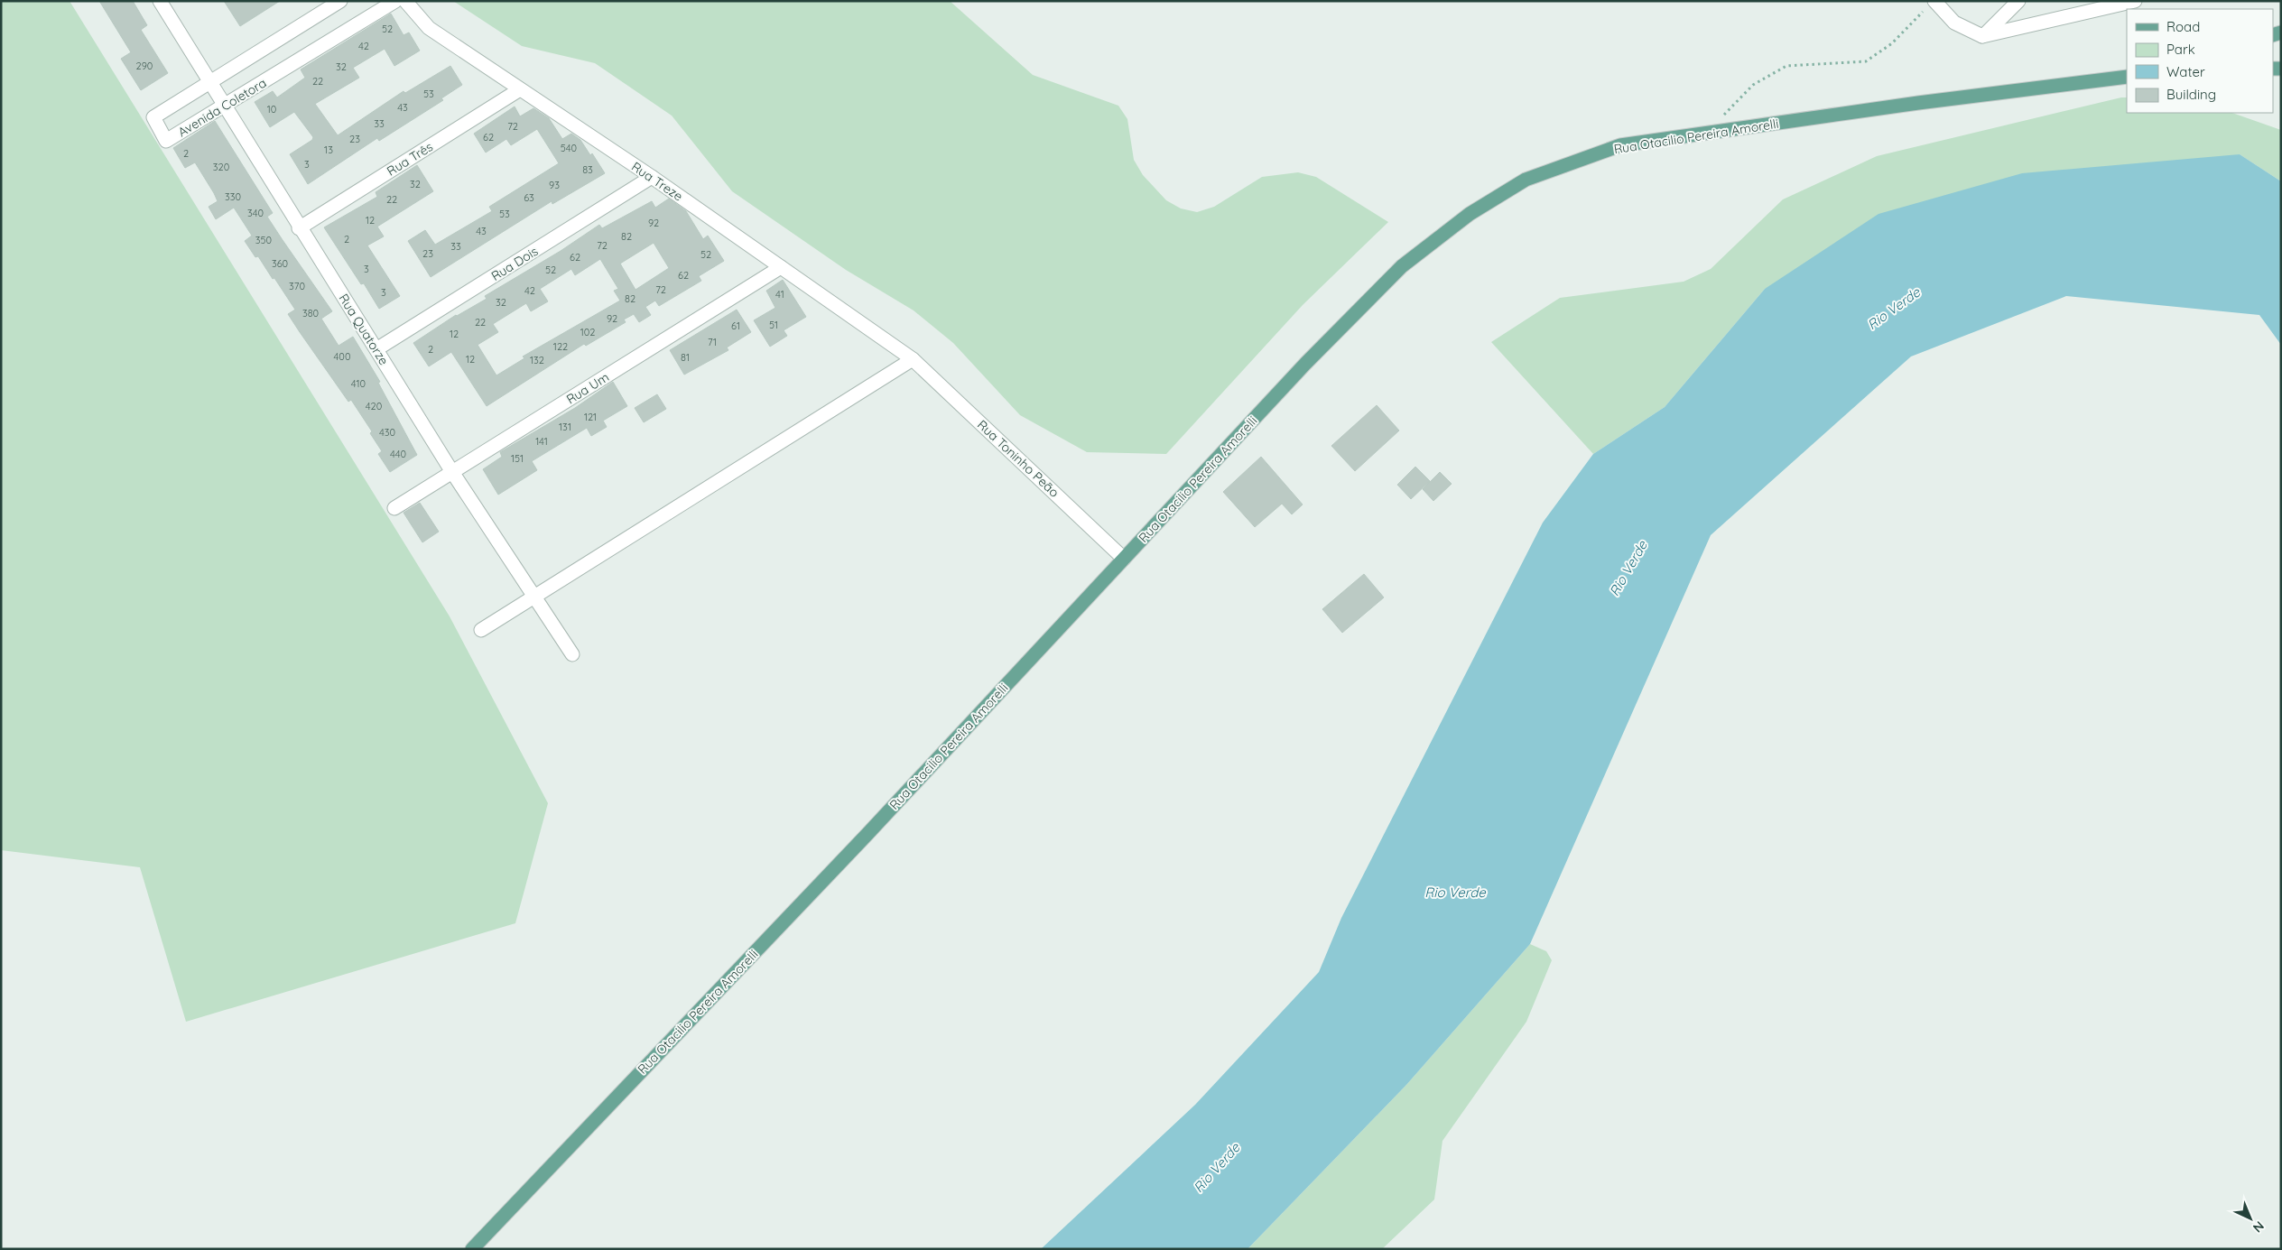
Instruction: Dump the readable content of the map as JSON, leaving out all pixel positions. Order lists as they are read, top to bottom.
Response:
{
  "streets": {
    "main road": ["Rua Otacilio Pereira Amorelli"],
    "street": [
      "Avenida Coletora",
      "Rua Três",
      "Rua Treze",
      "Rua Dois",
      "Rua Quatorze",
      "Rua Um",
      "Rua Toninho Peão"
    ]
  },
  "crossings": [
    ["Avenida Coletora", "Rua Quatorze"],
    ["Rua Otacilio Pereira Amorelli", "Rua Toninho Peão"],
    ["Rua Três", "Rua Treze"],
    ["Rua Três", "Rua Quatorze"],
    ["Rua Treze", "Rua Dois"],
    ["Rua Treze", "Rua Um"],
    ["Rua Treze", "Rua Toninho Peão"],
    ["Rua Dois", "Rua Quatorze"],
    ["Rua Quatorze", "Rua Um"]
  ],
  "water": ["Rio Verde"],
  "house_numbers": [
    "52",
    "42",
    "290",
    "32",
    "22",
    "53",
    "43",
    "10",
    "33",
    "72",
    "62",
    "23",
    "540",
    "13",
    "2",
    "3",
    "320",
    "83",
    "32",
    "93",
    "330",
    "63",
    "22",
    "340",
    "53",
    "12",
    "92",
    "43",
    "82",
    "2",
    "350",
    "72",
    "33",
    "23",
    "52",
    "62",
    "360",
    "3",
    "52",
    "62",
    "370",
    "72",
    "42",
    "3",
    "41",
    "82",
    "32",
    "380",
    "92",
    "22",
    "51",
    "61",
    "102",
    "12",
    "71",
    "122",
    "2",
    "400",
    "81",
    "12",
    "132",
    "410",
    "420",
    "121",
    "131",
    "430",
    "141",
    "440",
    "151"
  ],
  "legend": [
    "Road",
    "Park",
    "Water",
    "Building"
  ],
  "north": "bottom right"
}
